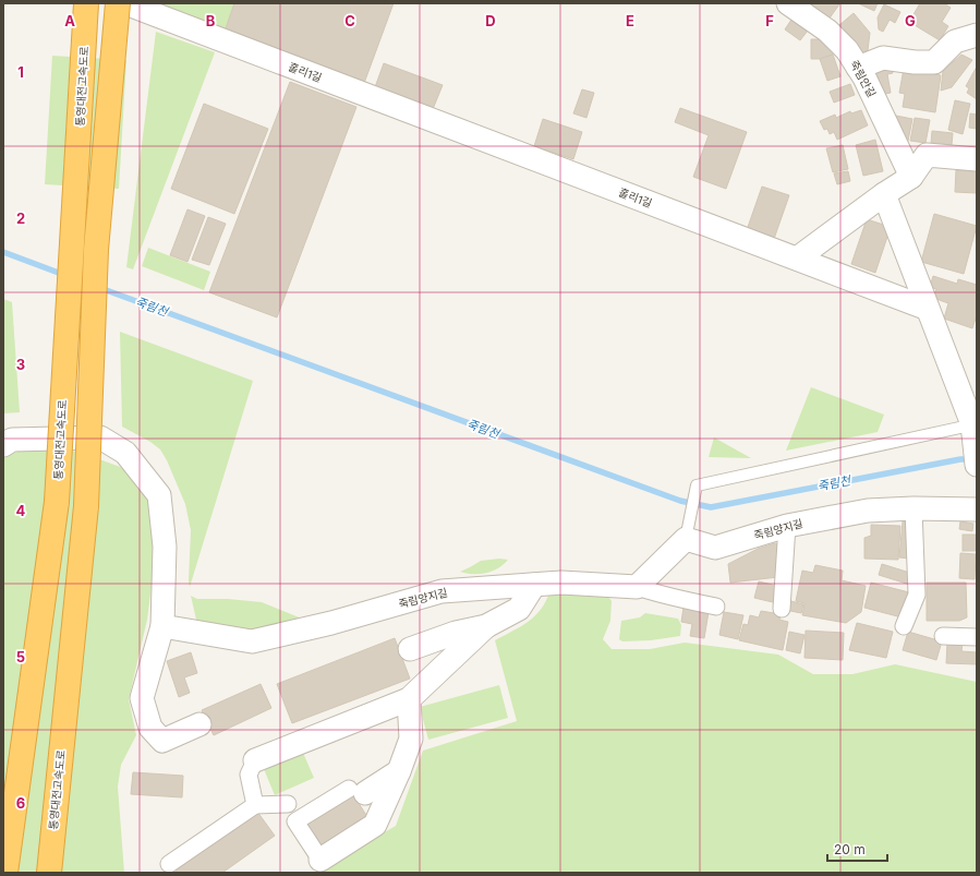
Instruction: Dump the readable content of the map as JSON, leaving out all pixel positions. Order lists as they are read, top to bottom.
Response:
{
  "streets": {
    "highway": ["통영대전고속도로"],
    "street": ["홀리1길", "죽림안길", "죽림양지길"]
  },
  "water": ["죽림천"],
  "scale_bar": "20 m",
  "grid": {
    "columns": [
      "A",
      "B",
      "C",
      "D",
      "E",
      "F",
      "G"
    ],
    "rows": [
      "1",
      "2",
      "3",
      "4",
      "5",
      "6"
    ]
  }
}
